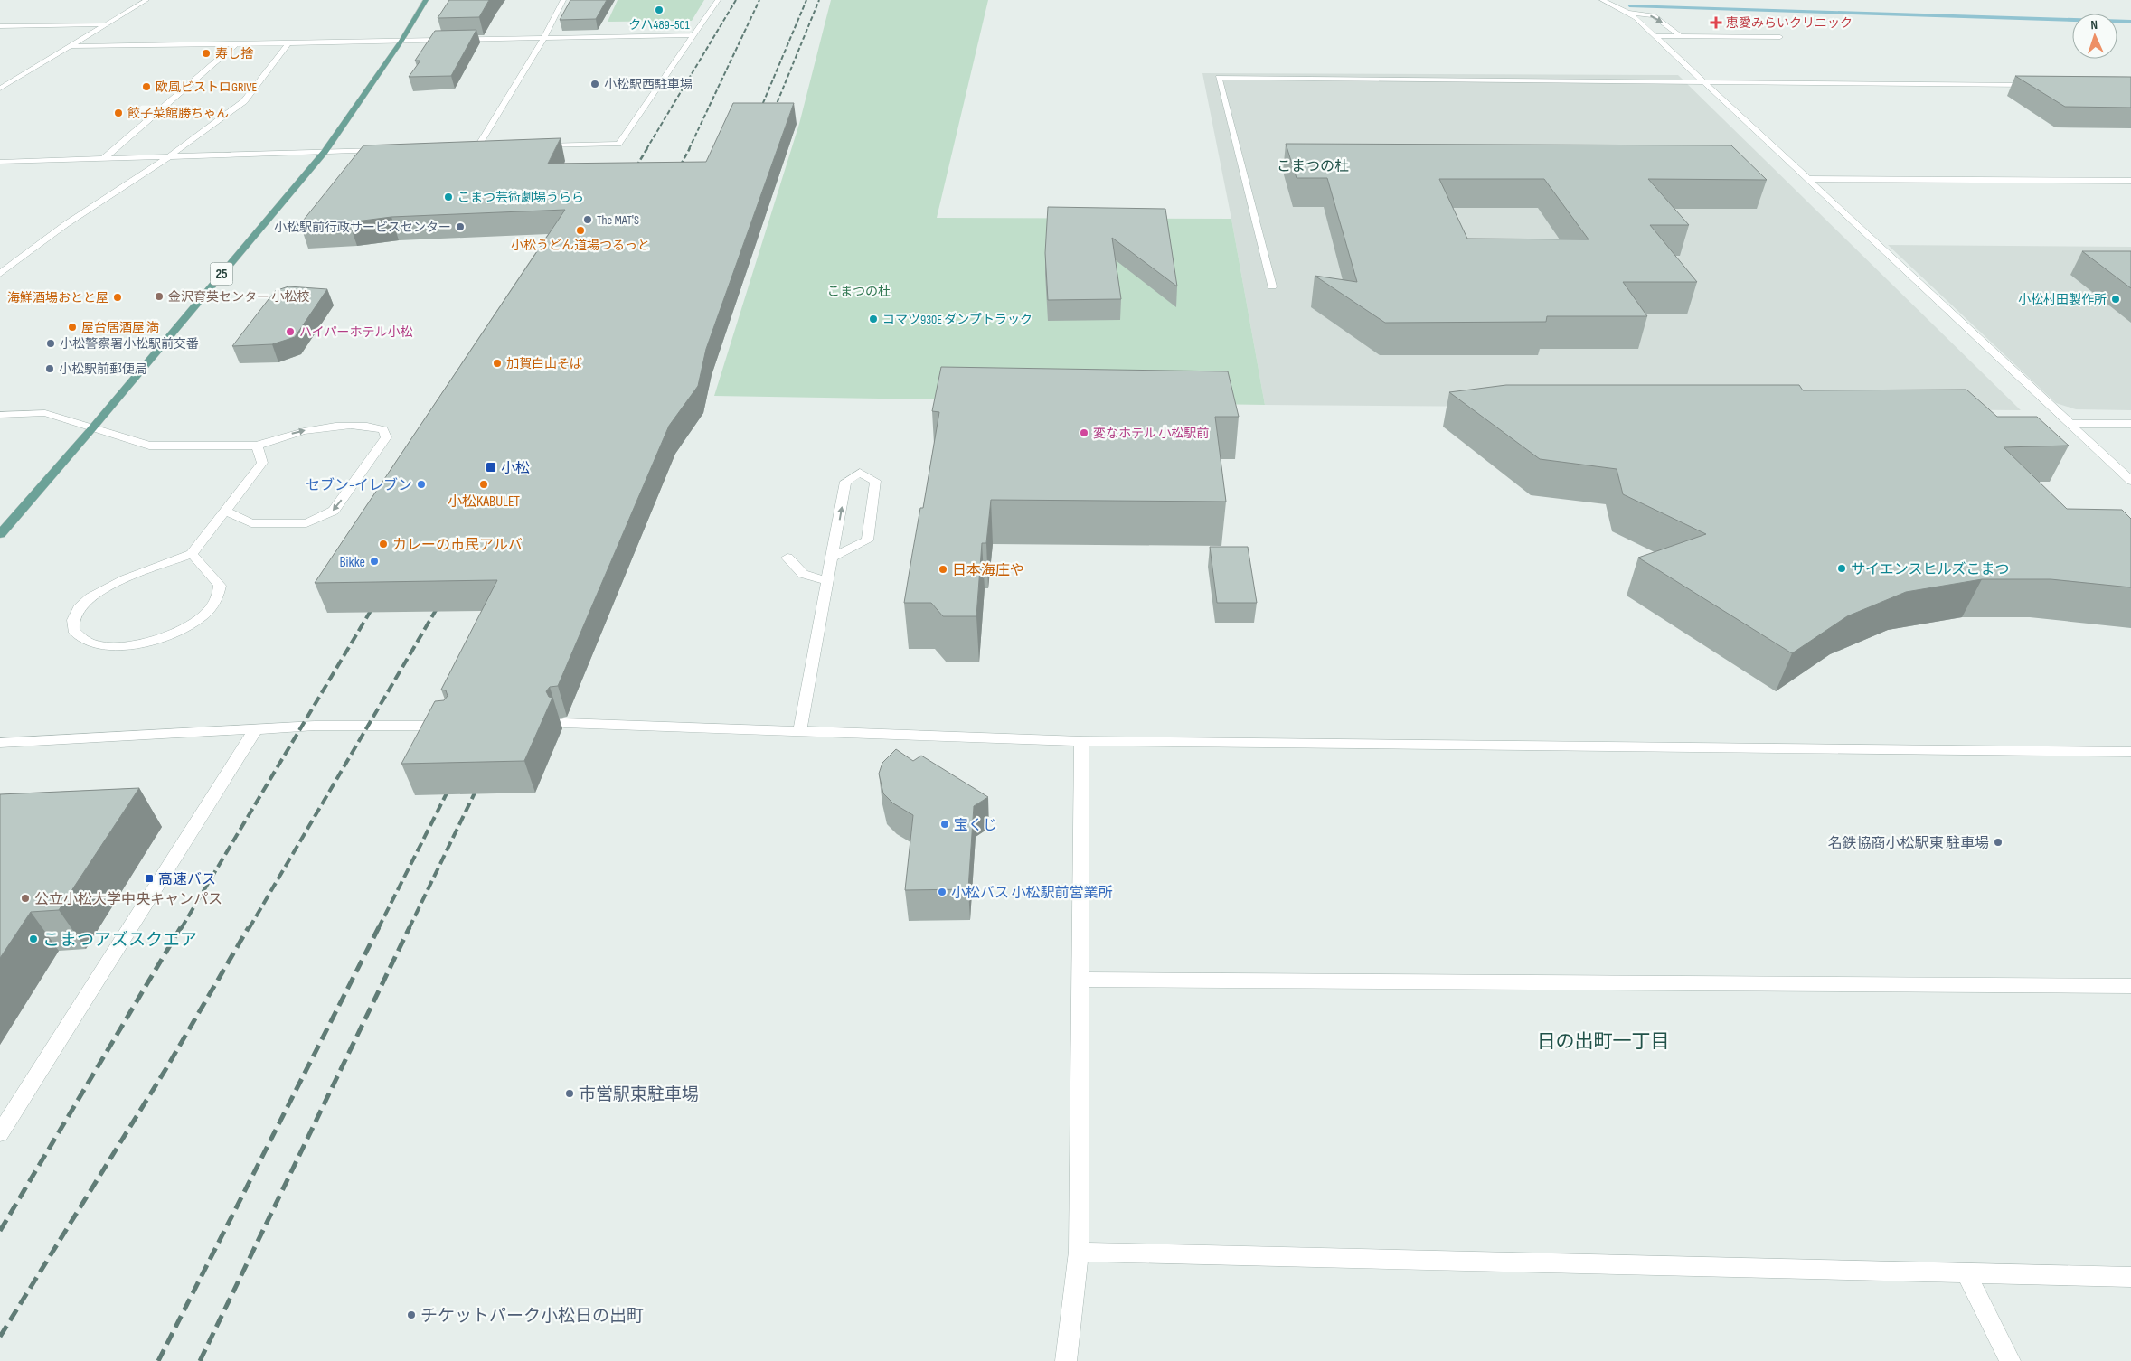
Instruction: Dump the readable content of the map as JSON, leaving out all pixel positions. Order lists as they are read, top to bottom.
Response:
{
  "streets": {
    "main road": ["25"]
  },
  "districts": ["こまつの杜", "日の出町一丁目"],
  "parks": ["こまつの杜"],
  "places": {
    "other": [
      "クハ489-501",
      "寿し捨",
      "小松駅西駐車場",
      "欧風ビストロGRIVE",
      "餃子菜館勝ちゃん",
      "こまつ芸術劇場うらら",
      "The MAT'S",
      "小松駅前行政サービスセンター",
      "小松うどん道場つるっと",
      "金沢育英センター 小松校",
      "海鮮酒場おとと屋",
      "小松村田製作所",
      "コマツ930E ダンプトラック",
      "屋台居酒屋 満",
      "ハイパーホテル小松",
      "小松警察署小松駅前交番",
      "加賀白山そば",
      "小松駅前郵便局",
      "変なホテル 小松駅前",
      "セブン-イレブン",
      "小松KABULET",
      "カレーの市民アルバ",
      "Bikke",
      "サイエンスヒルズこまつ",
      "日本海庄や",
      "宝くじ",
      "名鉄協商小松駅東 駐車場",
      "小松バス 小松駅前営業所",
      "公立小松大学中央キャンパス",
      "こまつアズスクエア",
      "市営駅東駐車場",
      "チケットパーク小松日の出町"
    ],
    "health": ["恵愛みらいクリニック"],
    "transit": ["小松", "高速バス"]
  },
  "north": "top"
}
